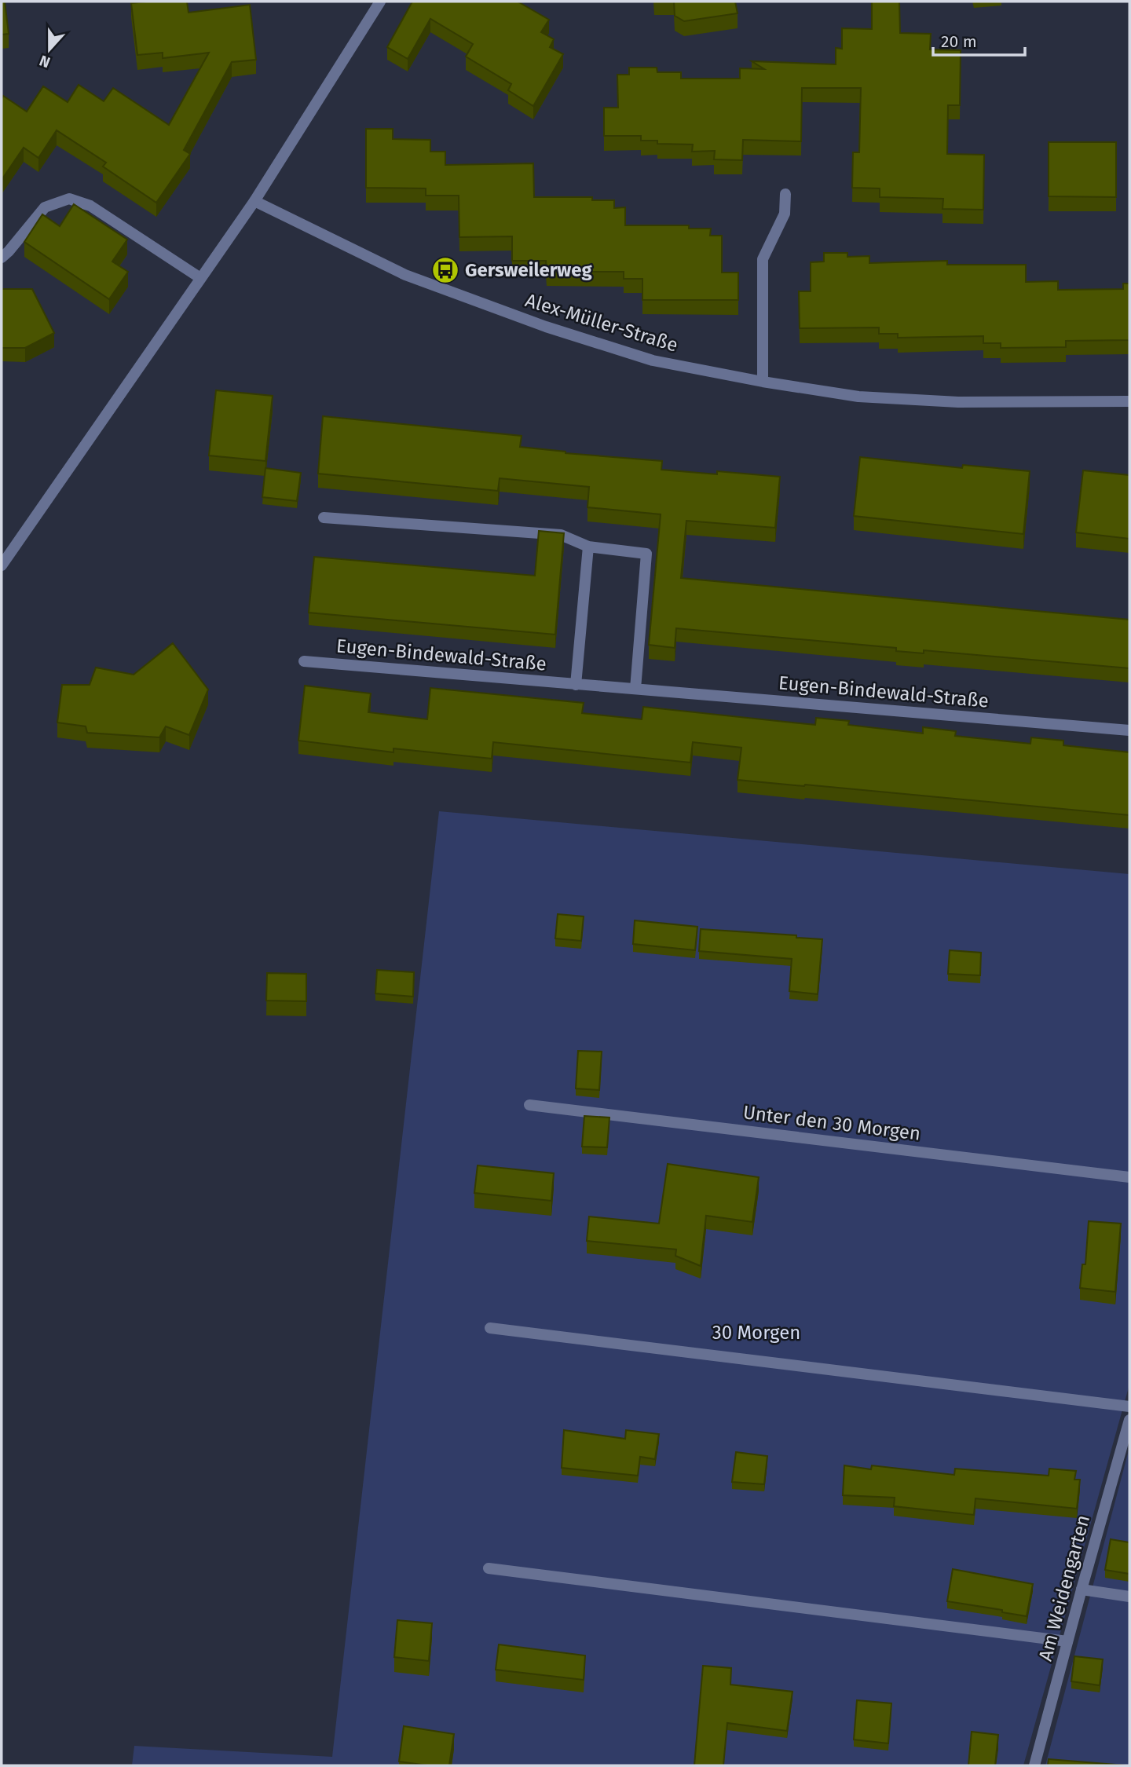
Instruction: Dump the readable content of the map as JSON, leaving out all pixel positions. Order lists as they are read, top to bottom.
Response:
{
  "streets": {
    "street": [
      "Alex-Müller-Straße",
      "Eugen-Bindewald-Straße",
      "Unter den 30 Morgen",
      "Am Weidengarten"
    ]
  },
  "parks": ["30 Morgen"],
  "places": {
    "bus stop": ["Gersweilerweg"]
  },
  "scale_bar": "20 m",
  "north": "bottom"
}
